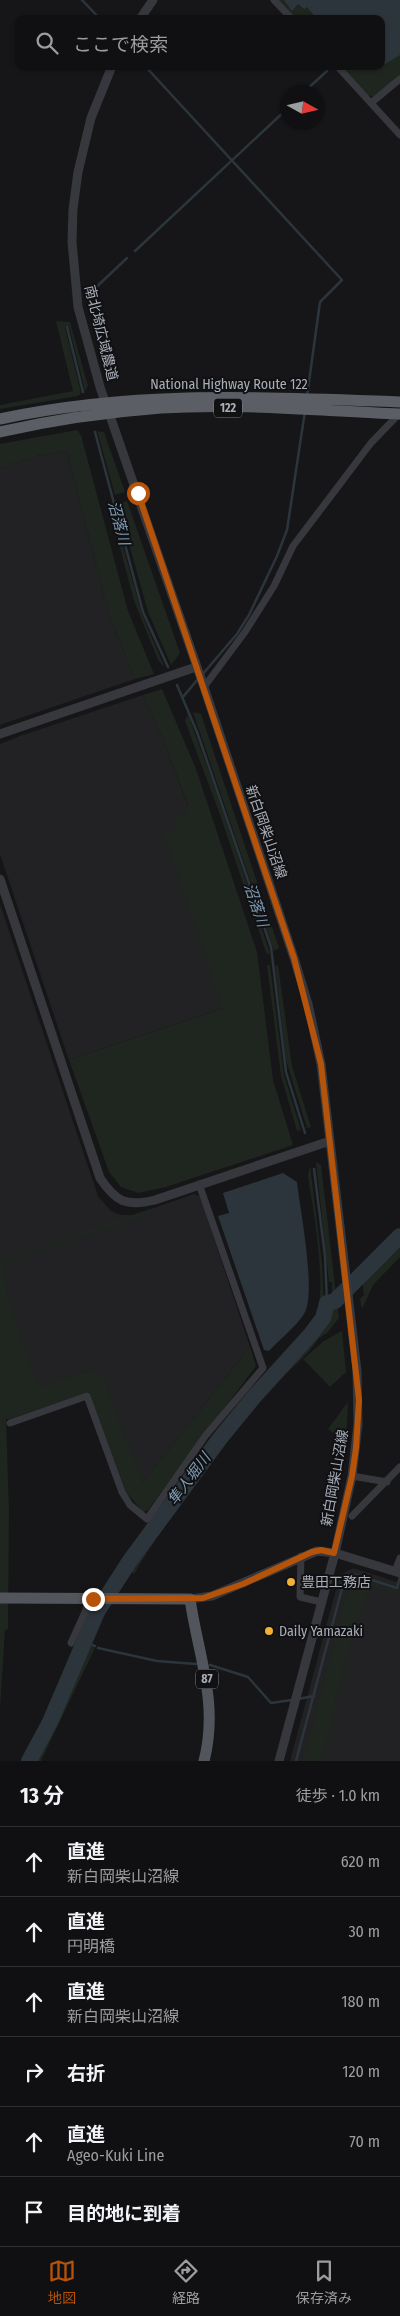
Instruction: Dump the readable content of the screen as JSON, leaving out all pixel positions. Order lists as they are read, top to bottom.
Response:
{
  "streets": {
    "highway": ["National Highway Route 122", "122"],
    "main road": ["87"],
    "street": ["南北埼広域農道", "新白岡柴山沼線"]
  },
  "crossings": [
    ["南北埼広域農道", "National Highway Route 122"],
    ["南北埼広域農道", "新白岡柴山沼線"],
    ["National Highway Route 122", "新白岡柴山沼線"]
  ],
  "water": ["沼落川", "隼人堀川"],
  "places": ["豊田工務店", "Daily Yamazaki"],
  "north": "right",
  "page": {
    "search": "ここで検索",
    "heading": ["13 分", "徒歩 · 1.0 km"],
    "list": [
      ["直進", "新白岡柴山沼線", "620 m"],
      ["直進", "円明橋", "30 m"],
      ["直進", "新白岡柴山沼線", "180 m"],
      ["右折", "120 m"],
      ["直進", "Ageo-Kuki Line", "70 m"],
      "目的地に到着"
    ],
    "nav": ["地図", "経路", "保存済み"]
  }
}
